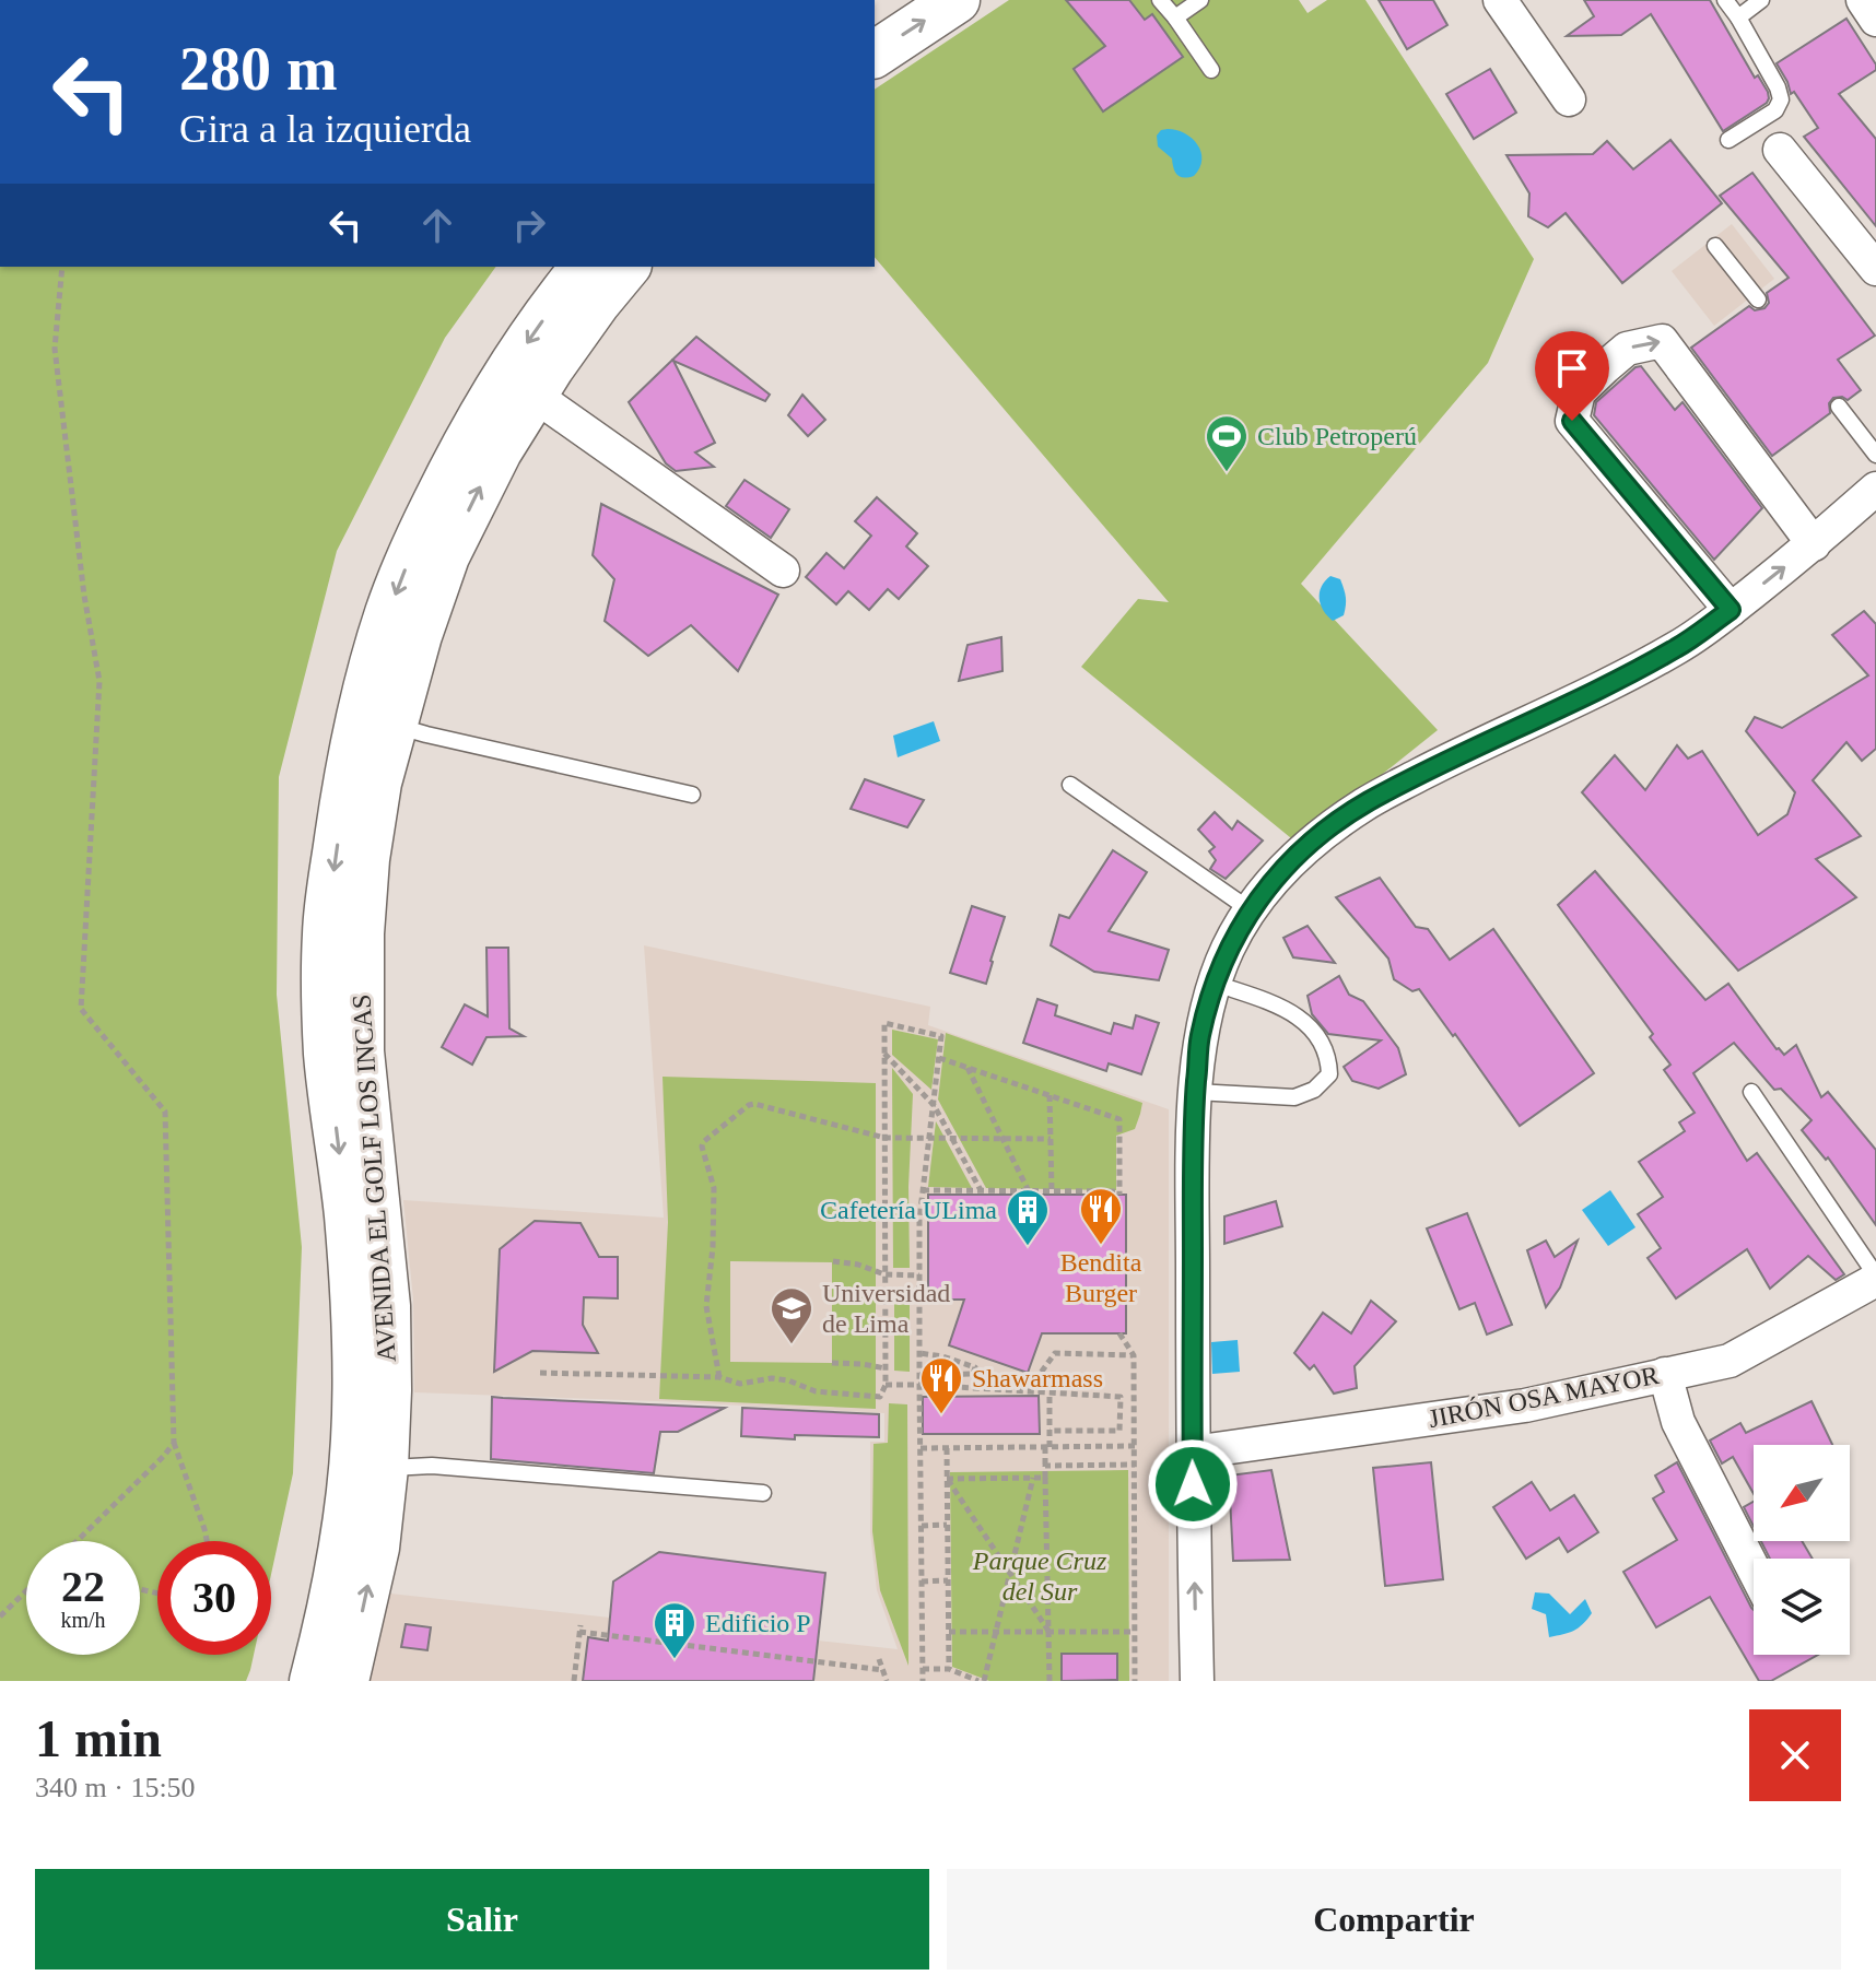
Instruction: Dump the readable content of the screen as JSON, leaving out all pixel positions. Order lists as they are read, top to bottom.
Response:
{
  "streets": {
    "street": ["AVENIDA EL GOLF LOS INCAS", "JIRÓN OSA MAYOR"]
  },
  "parks": ["Parque Cruz del Sur"],
  "places": {
    "sports": ["Club Petroperú"],
    "restaurant": ["Bendita Burger", "Shawarmass"],
    "building": ["Cafetería ULima", "Edificio P"],
    "school or university": ["Universidad de Lima"]
  },
  "north": "bottom left",
  "page": {
    "turn": ["280 m", "Gira a la izquierda"],
    "speed": "22 km/h",
    "limit": "30",
    "heading": ["1 min", "340 m · 15:50"],
    "buttons": ["Salir", "Compartir"]
  }
}
